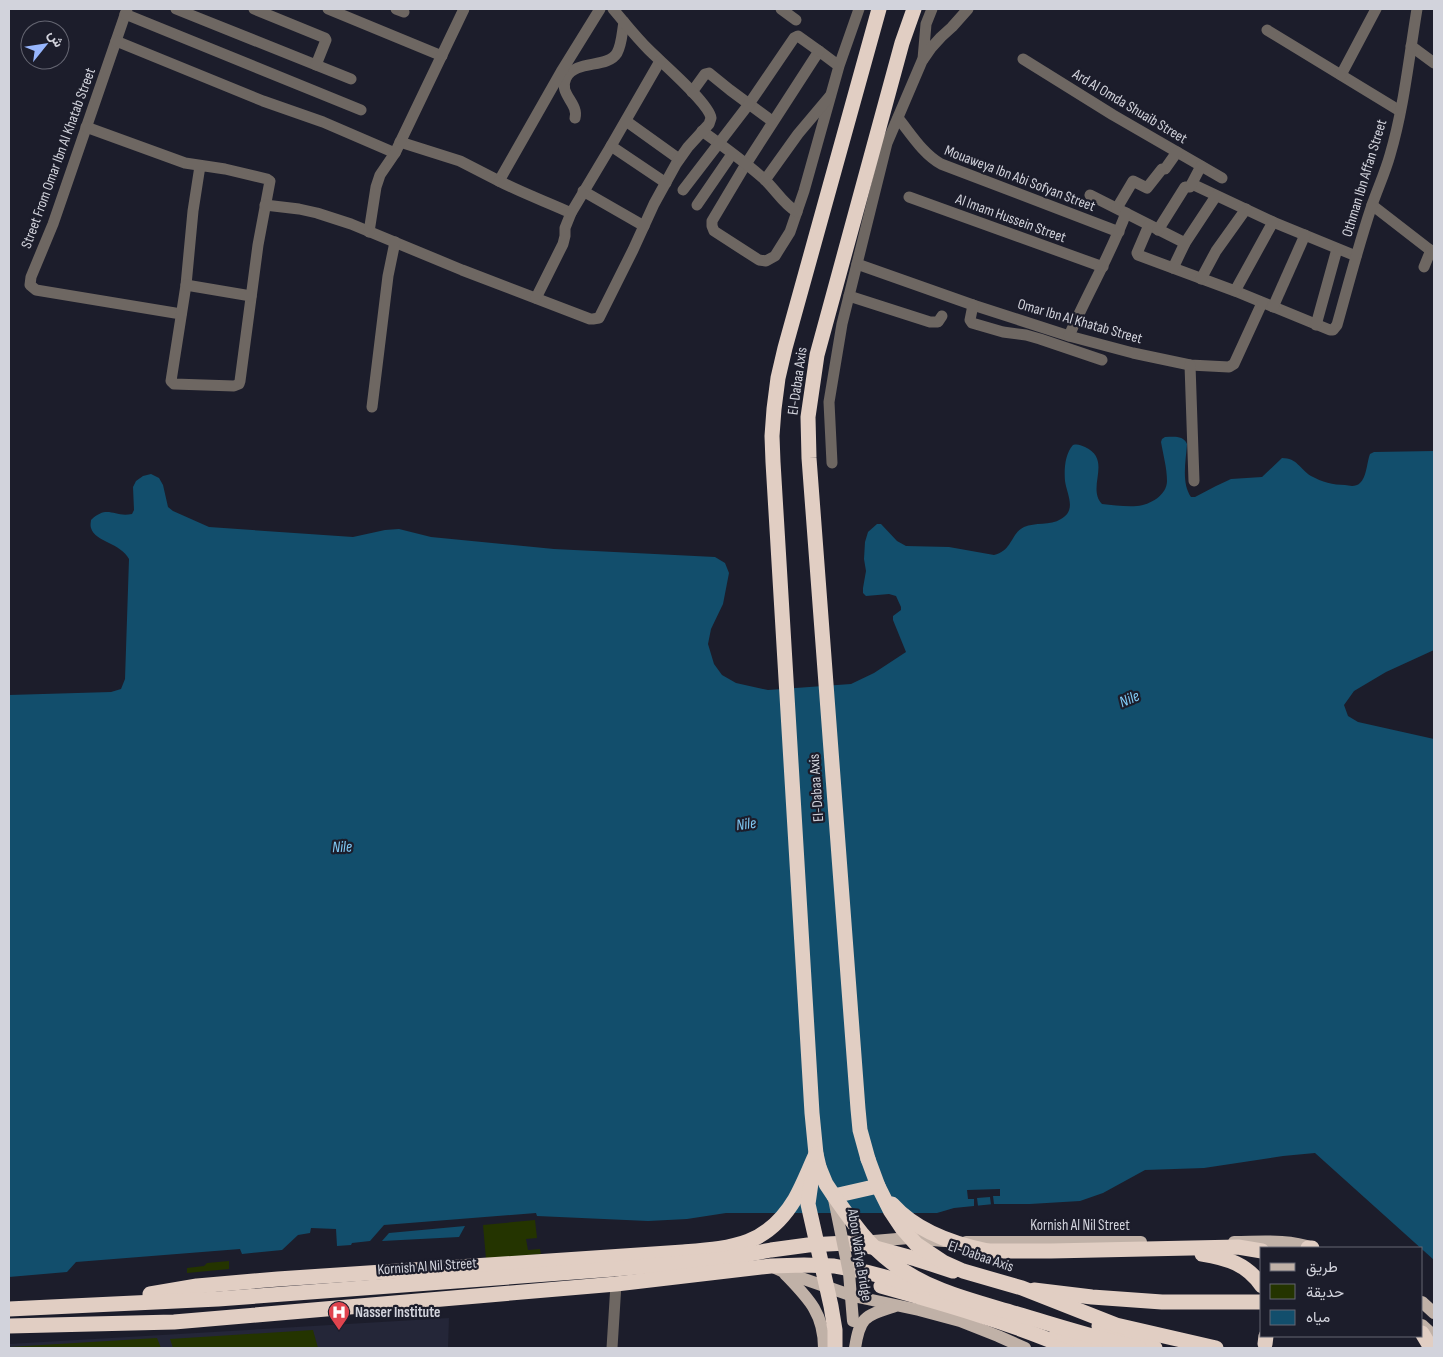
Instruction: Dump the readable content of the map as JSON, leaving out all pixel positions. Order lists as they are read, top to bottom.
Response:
{
  "streets": {
    "highway": ["El-Dabaa Axis", "Kornish Al Nil Street"],
    "main road": ["Abou Wafya Bridge"],
    "street": [
      "Ard Al Omda Shuaib Street",
      "Street From Omar Ibn Al Khatab Street",
      "Mouaweya Ibn Abi Sofyan Street",
      "Othman Ibn Affan Street",
      "Al Imam Hussein Street",
      "Omar Ibn Al Khatab Street"
    ]
  },
  "water": ["Nile"],
  "places": {
    "hospital": ["Nasser Institute"]
  },
  "legend": ["طريق", "حديقة", "مياه"],
  "north": "top right"
}
